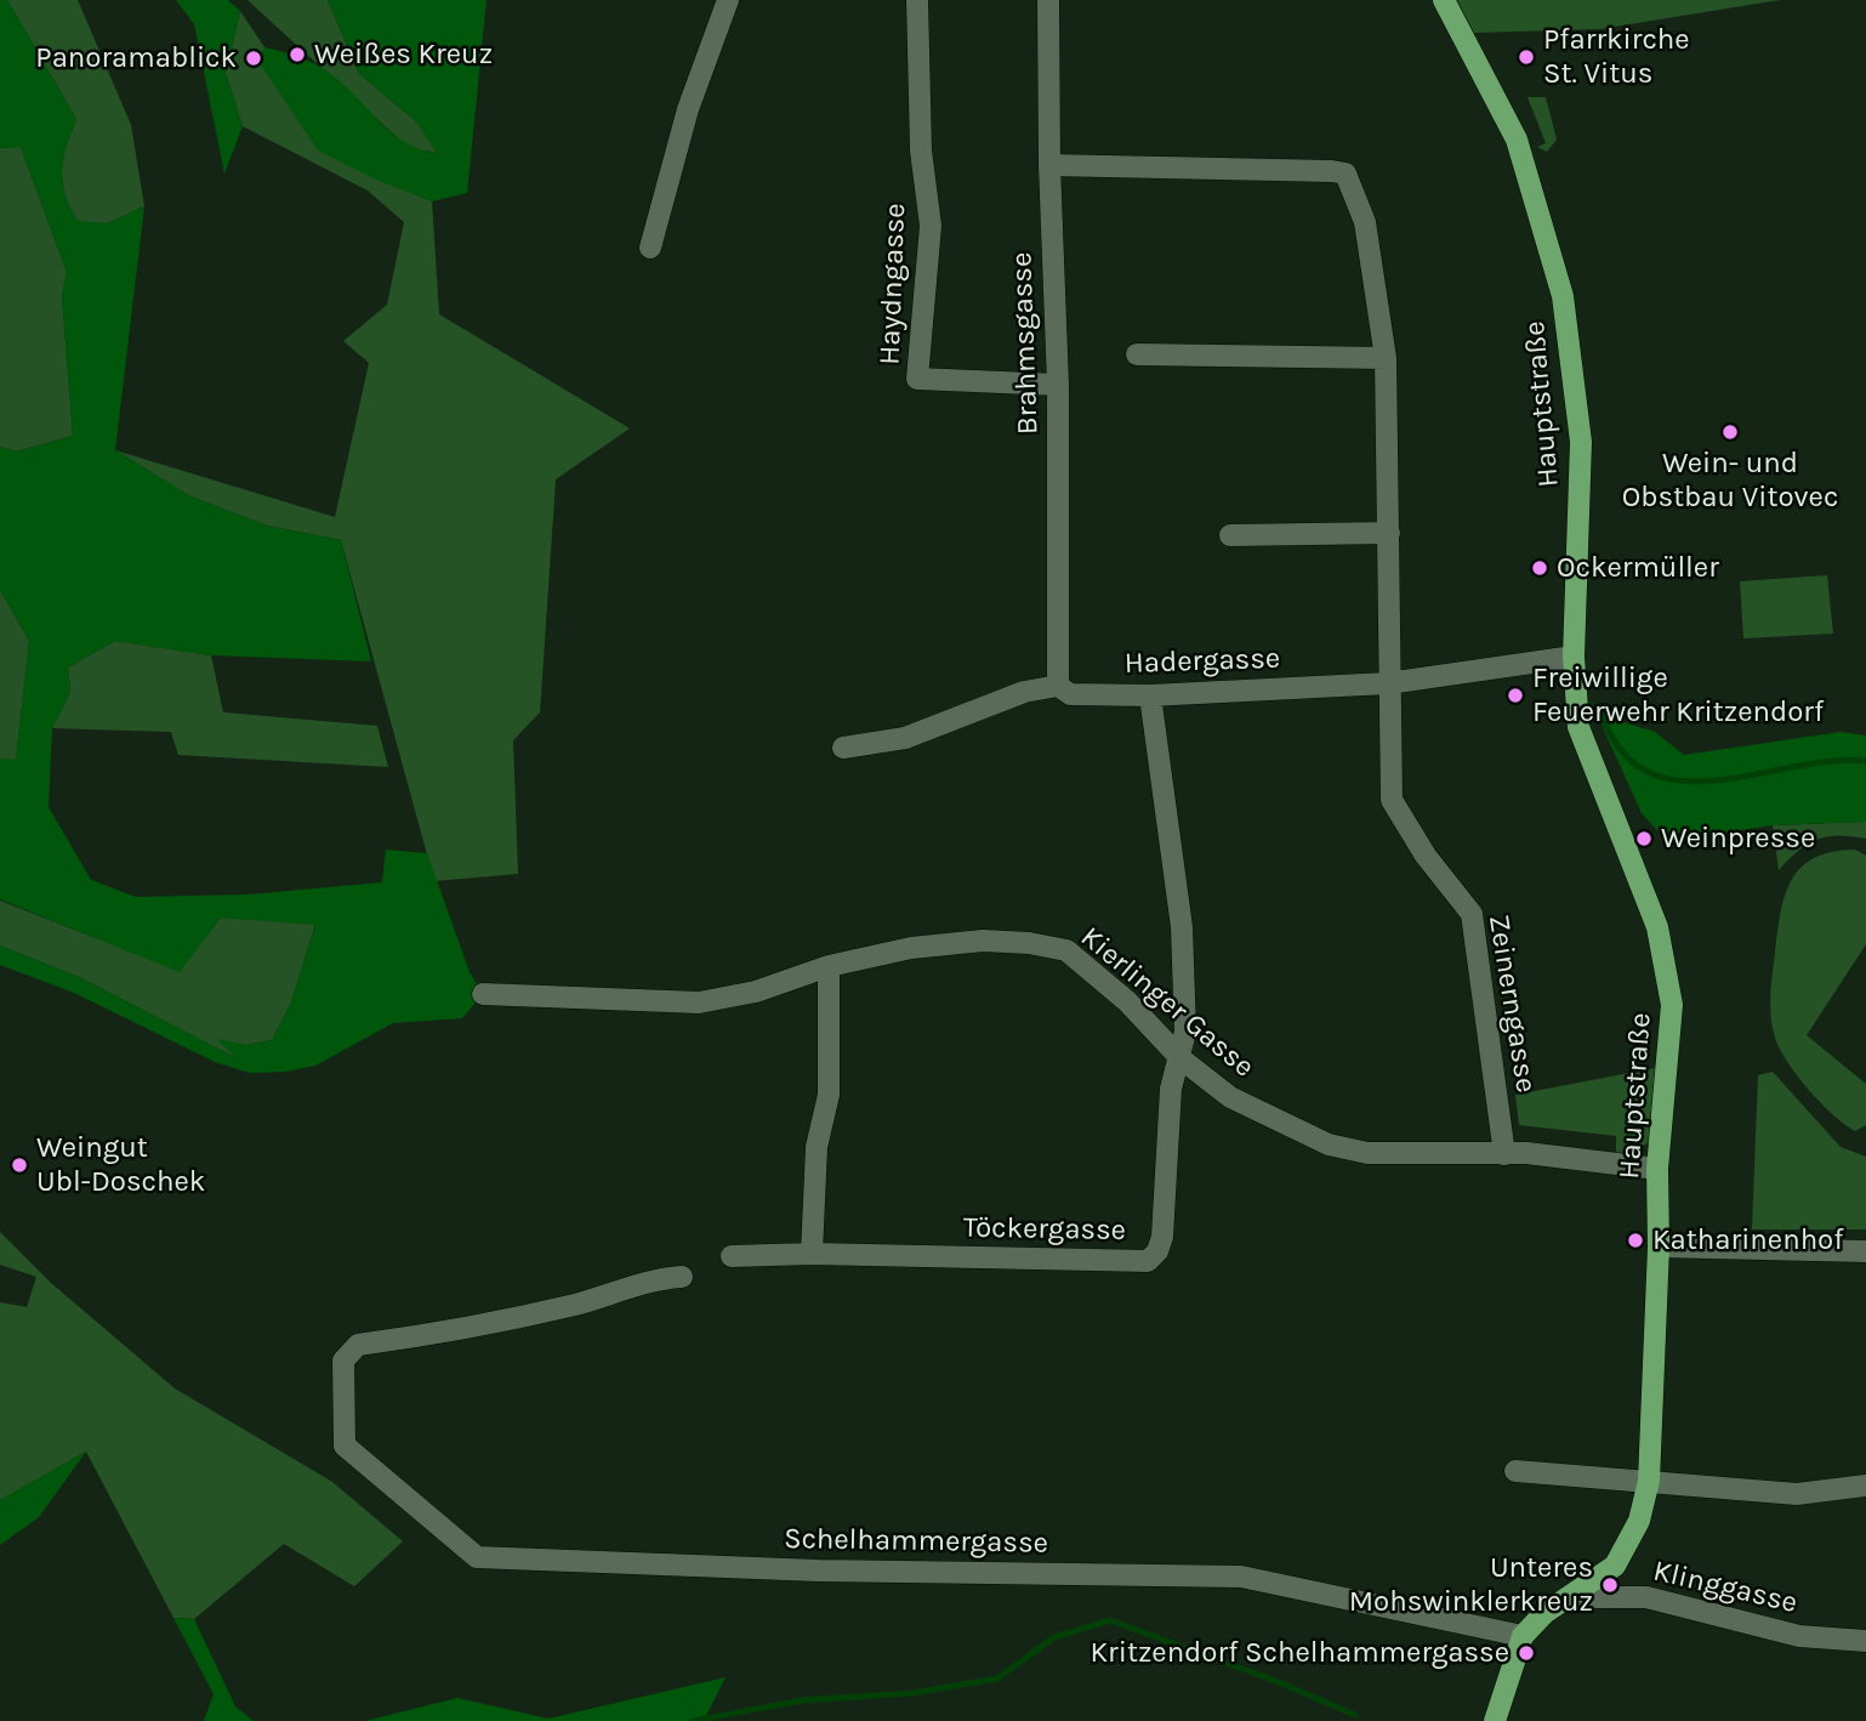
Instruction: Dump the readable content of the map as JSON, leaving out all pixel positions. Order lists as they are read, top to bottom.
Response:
{
  "streets": {
    "main road": ["Hauptstraße"],
    "street": [
      "Haydngasse",
      "Brahmsgasse",
      "Hadergasse",
      "Kierlinger Gasse",
      "Zeinerngasse",
      "Töckergasse",
      "Schelhammergasse",
      "Klinggasse"
    ]
  },
  "crossings": [
    ["Haydngasse", "Brahmsgasse"],
    ["Brahmsgasse", "Hadergasse"],
    ["Brahmsgasse", "Zeinerngasse"],
    ["Hauptstraße", "Hadergasse"],
    ["Hauptstraße", "Kierlinger Gasse"],
    ["Hauptstraße", "Schelhammergasse"],
    ["Hauptstraße", "Klinggasse"],
    ["Hadergasse", "Zeinerngasse"],
    ["Kierlinger Gasse", "Zeinerngasse"],
    ["Kierlinger Gasse", "Töckergasse"]
  ],
  "places": [
    "Weißes Kreuz",
    "Pfarrkirche St. Vitus",
    "Panoramablick",
    "Wein- und Obstbau Vitovec",
    "Ockermüller",
    "Freiwillige Feuerwehr Kritzendorf",
    "Weinpresse",
    "Weingut Ubl-Doschek",
    "Katharinenhof",
    "Unteres Mohswinklerkreuz",
    "Kritzendorf Schelhammergasse"
  ]
}
